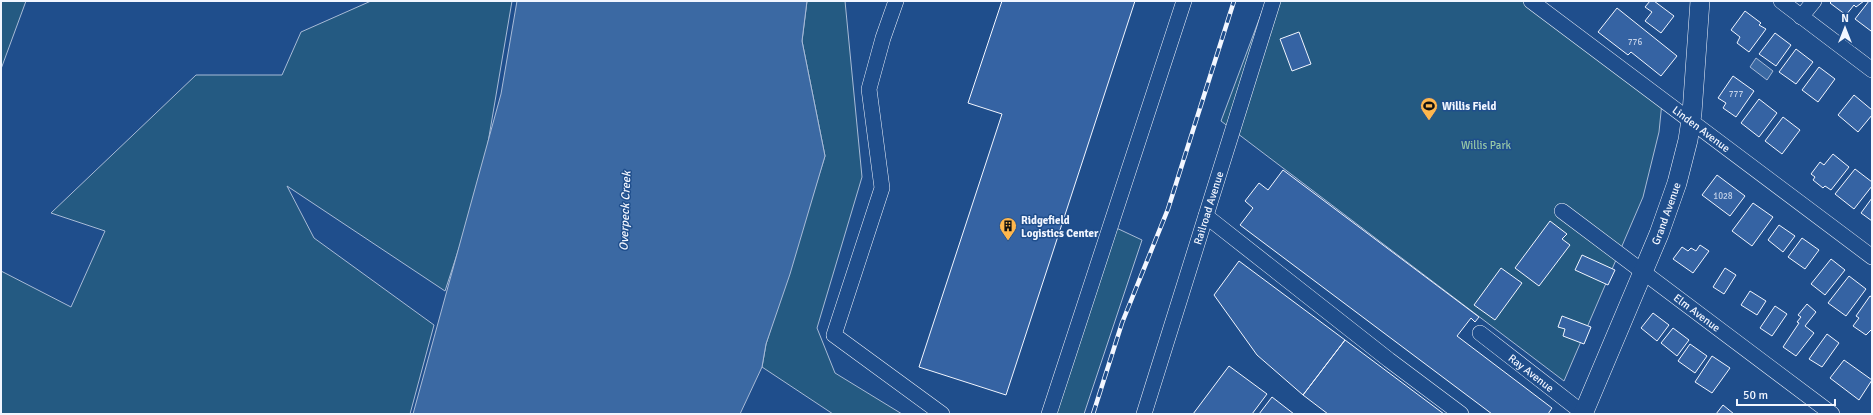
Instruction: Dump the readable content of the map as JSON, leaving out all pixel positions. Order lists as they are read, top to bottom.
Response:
{
  "streets": {
    "main road": ["Grand Avenue"],
    "street": [
      "Linden Avenue",
      "Railroad Avenue",
      "Elm Avenue",
      "Ray Avenue"
    ]
  },
  "crossings": [
    ["Linden Avenue", "Grand Avenue"],
    ["Grand Avenue", "Elm Avenue"],
    ["Grand Avenue", "Ray Avenue"]
  ],
  "water": ["Overpeck Creek"],
  "parks": ["Willis Park"],
  "places": {
    "sports": ["Willis Field"],
    "building": ["Ridgefield Logistics Center"]
  },
  "house_numbers": ["776", "777", "1028"],
  "scale_bar": "50 m",
  "north": "top"
}
